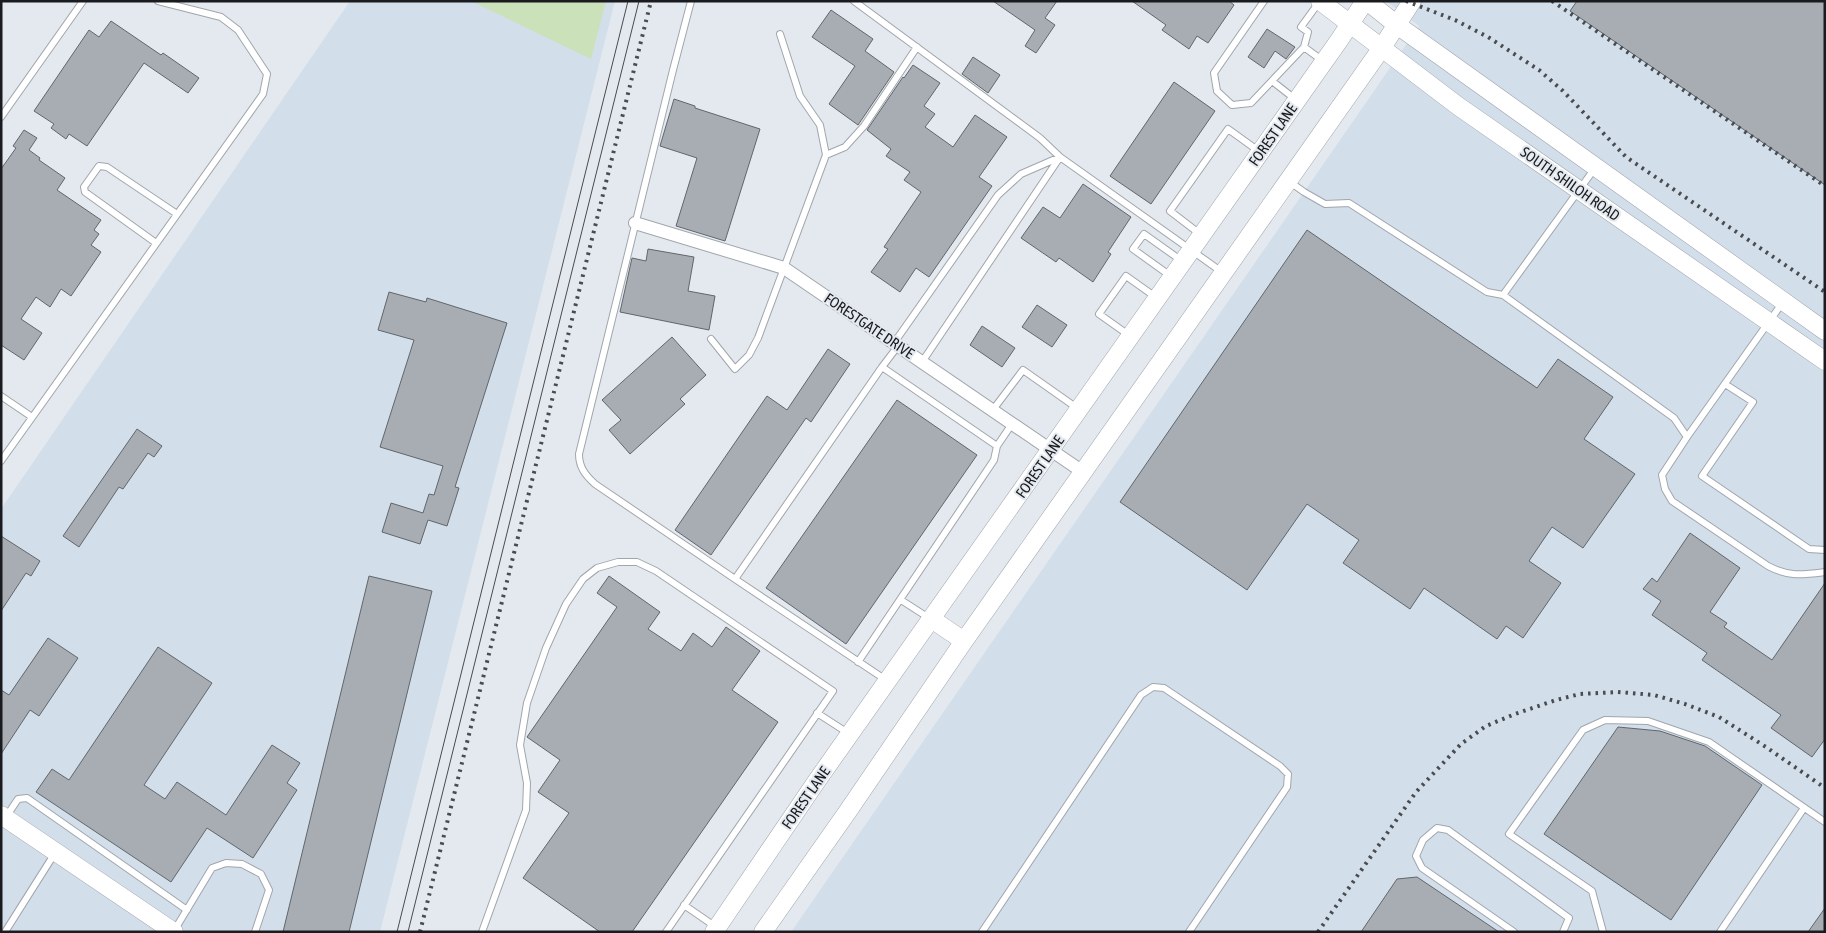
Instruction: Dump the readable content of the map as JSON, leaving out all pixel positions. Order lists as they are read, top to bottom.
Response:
{
  "streets": {
    "main road": ["FOREST LANE", "SOUTH SHILOH ROAD"],
    "street": ["FORESTGATE DRIVE"]
  },
  "crossings": [
    ["FOREST LANE", "SOUTH SHILOH ROAD"],
    ["FOREST LANE", "FORESTGATE DRIVE"]
  ]
}
